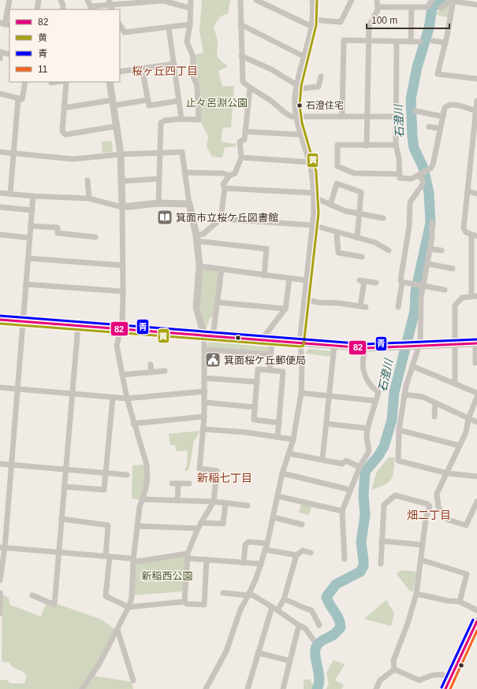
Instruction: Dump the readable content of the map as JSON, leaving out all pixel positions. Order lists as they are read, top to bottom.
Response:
{
  "districts": ["桜ヶ丘四丁目", "新稲七丁目", "畑二丁目"],
  "water": ["石澄川"],
  "parks": ["止々呂淵公園", "新稲西公園"],
  "places": {
    "other": ["石澄住宅"],
    "library": ["箕面市立桜ケ丘図書館"],
    "public building": ["箕面桜ケ丘郵便局"]
  },
  "lines": [
    "transit line 黄",
    "transit line 青",
    "transit line 82",
    "transit line 11"
  ],
  "legend": [
    "82",
    "黄",
    "青",
    "11"
  ],
  "scale_bar": "100 m"
}
